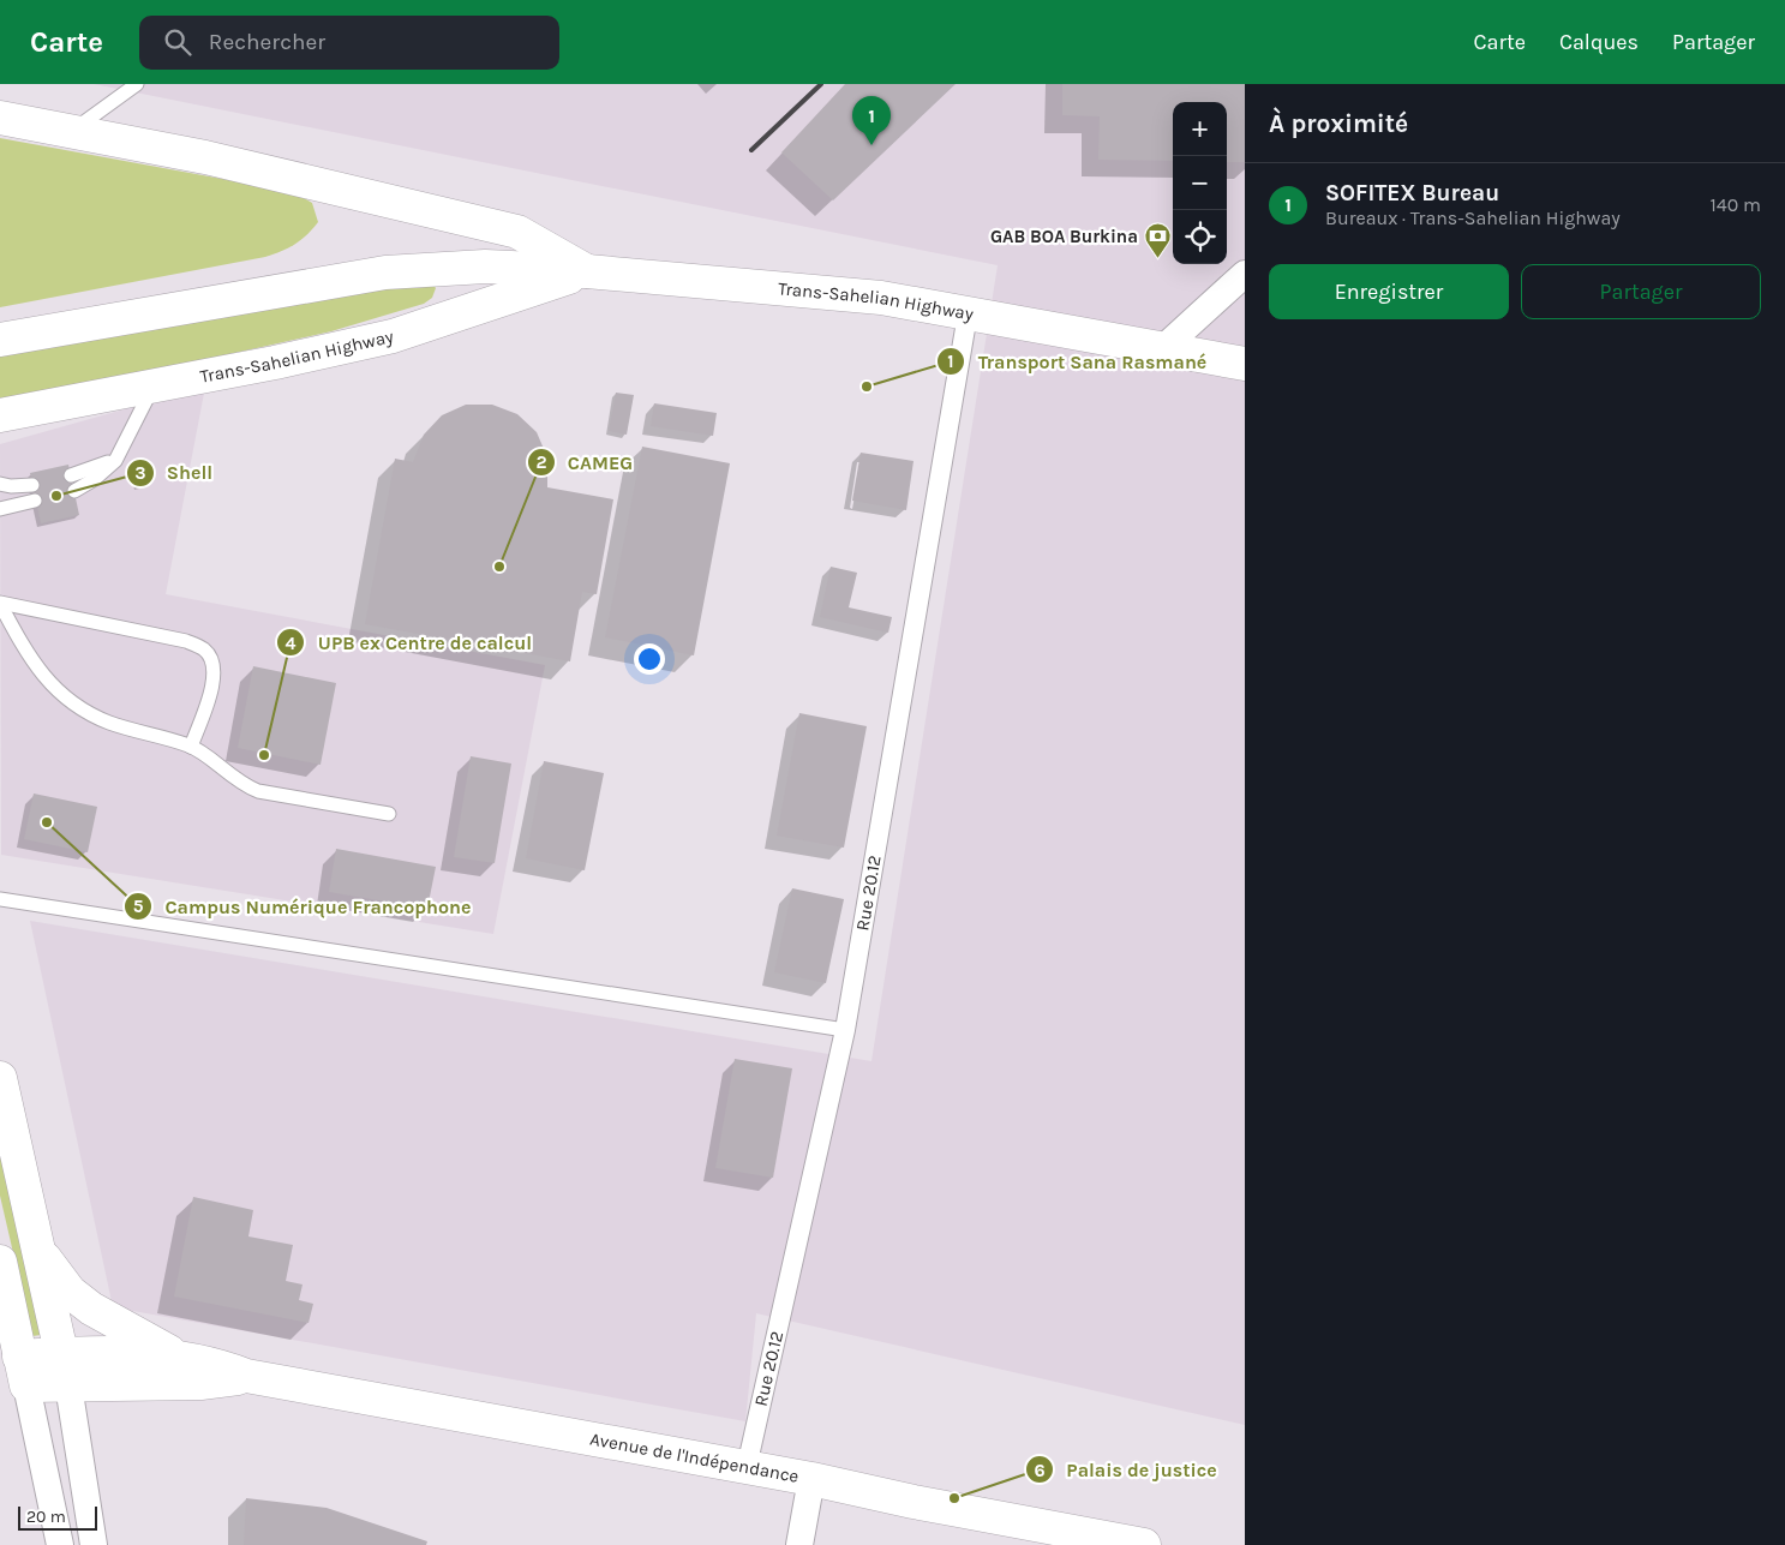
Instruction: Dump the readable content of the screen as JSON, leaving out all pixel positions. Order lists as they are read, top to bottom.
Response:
{
  "streets": {
    "main road": ["Trans-Sahelian Highway", "Avenue de l'Indépendance"],
    "street": ["Rue 20.12"]
  },
  "crossings": [
    ["Trans-Sahelian Highway", "Rue 20.12"],
    ["Rue 20.12", "Avenue de l'Indépendance"]
  ],
  "places": {
    "bank": ["GAB BOA Burkina"],
    "other": [
      "Transport Sana Rasmané",
      "Shell",
      "CAMEG",
      "UPB ex Centre de calcul",
      "Campus Numérique Francophone",
      "Palais de justice"
    ]
  },
  "scale_bar": "20 m",
  "page": {
    "header": "Carte",
    "search": "Rechercher",
    "nav": ["Carte", "Calques", "Partager"],
    "heading": "À proximité",
    "pins": "1",
    "map_buttons": ["+", "−"],
    "list": [
      {
        "mark": "1",
        "name": "SOFITEX Bureau",
        "note": "Bureaux · Trans-Sahelian Highway",
        "value": "140 m"
      }
    ],
    "buttons": ["Enregistrer", "Partager"],
    "scale": "20 m"
  }
}
